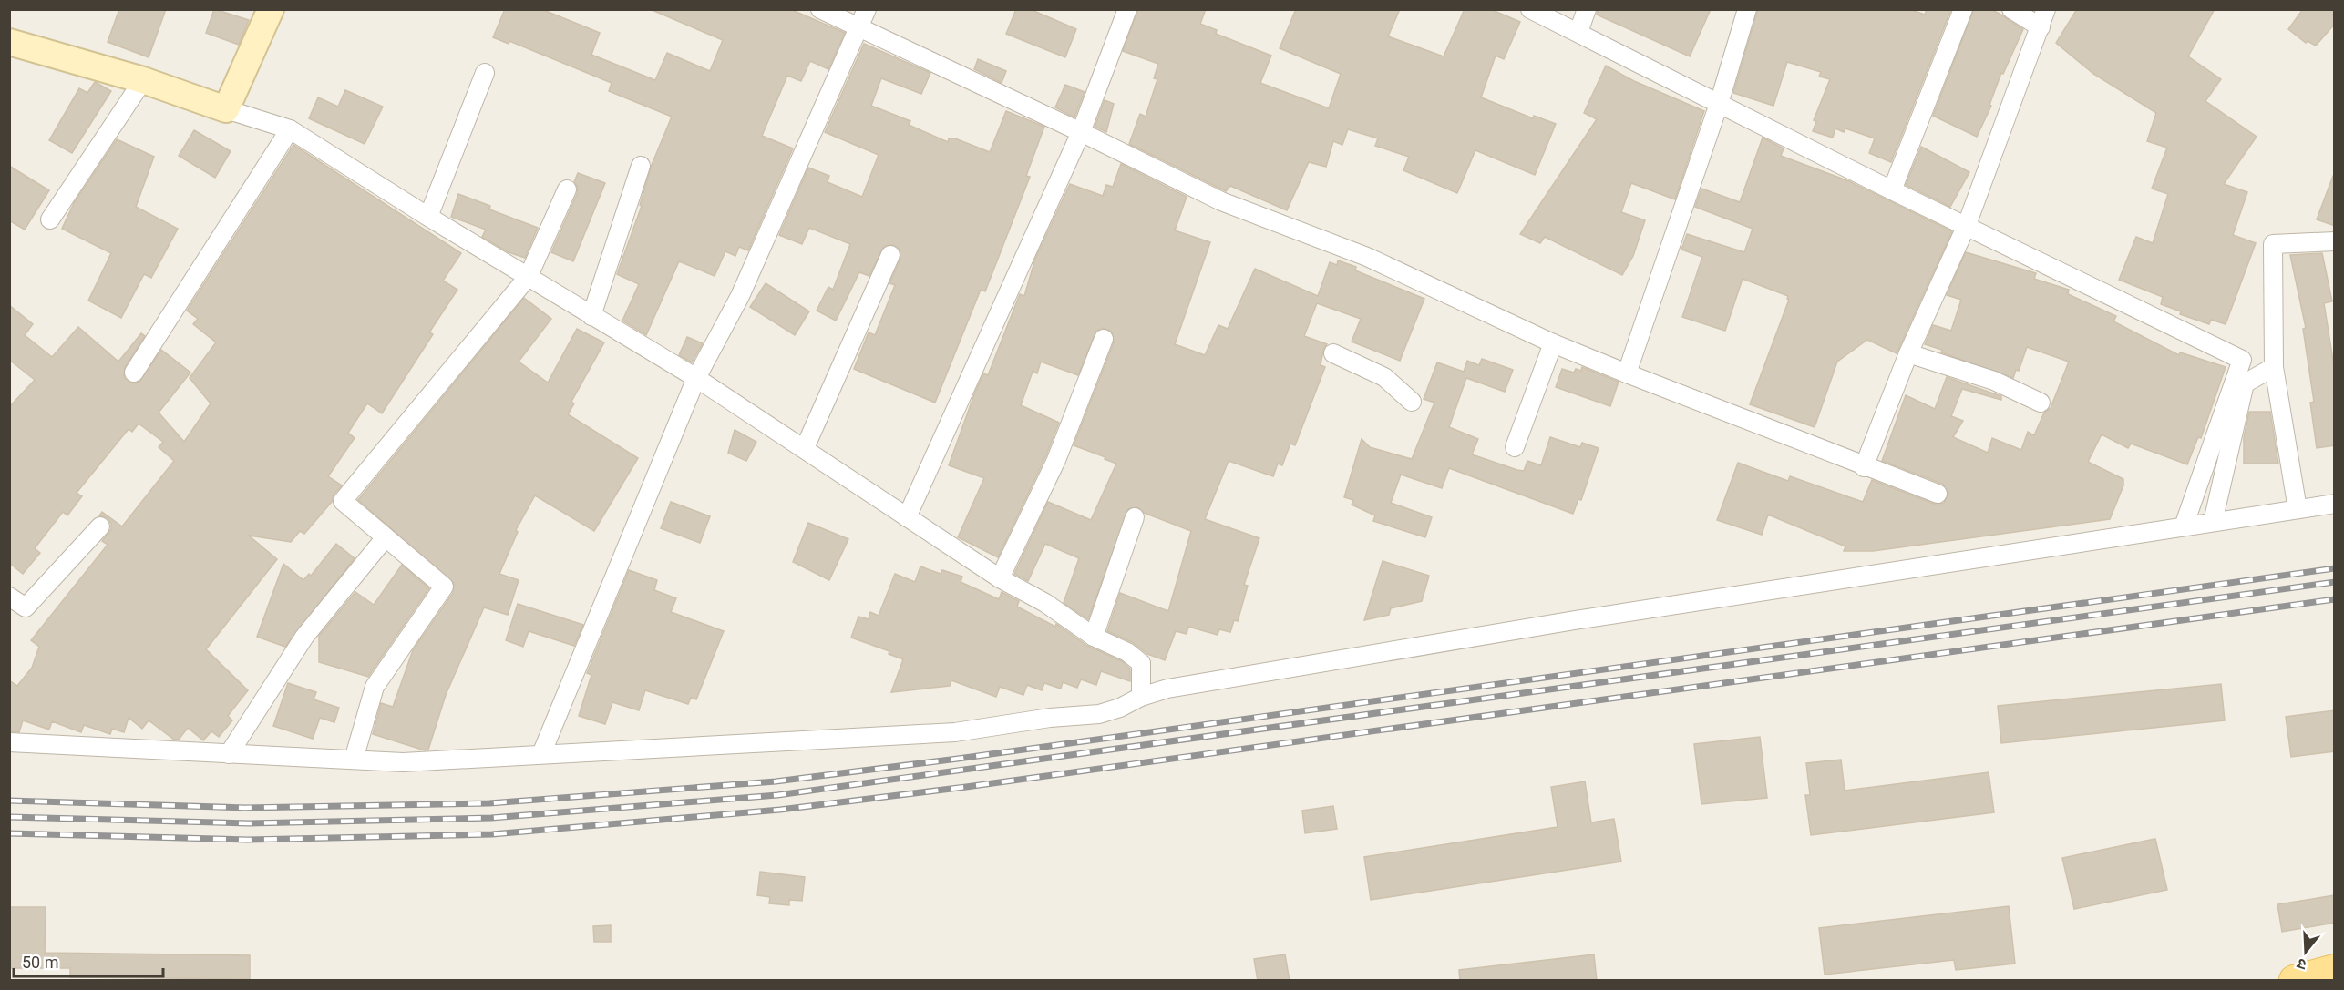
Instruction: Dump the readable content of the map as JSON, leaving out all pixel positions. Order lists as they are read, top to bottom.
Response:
{
  "scale_bar": "50 m",
  "north": "bottom"
}
